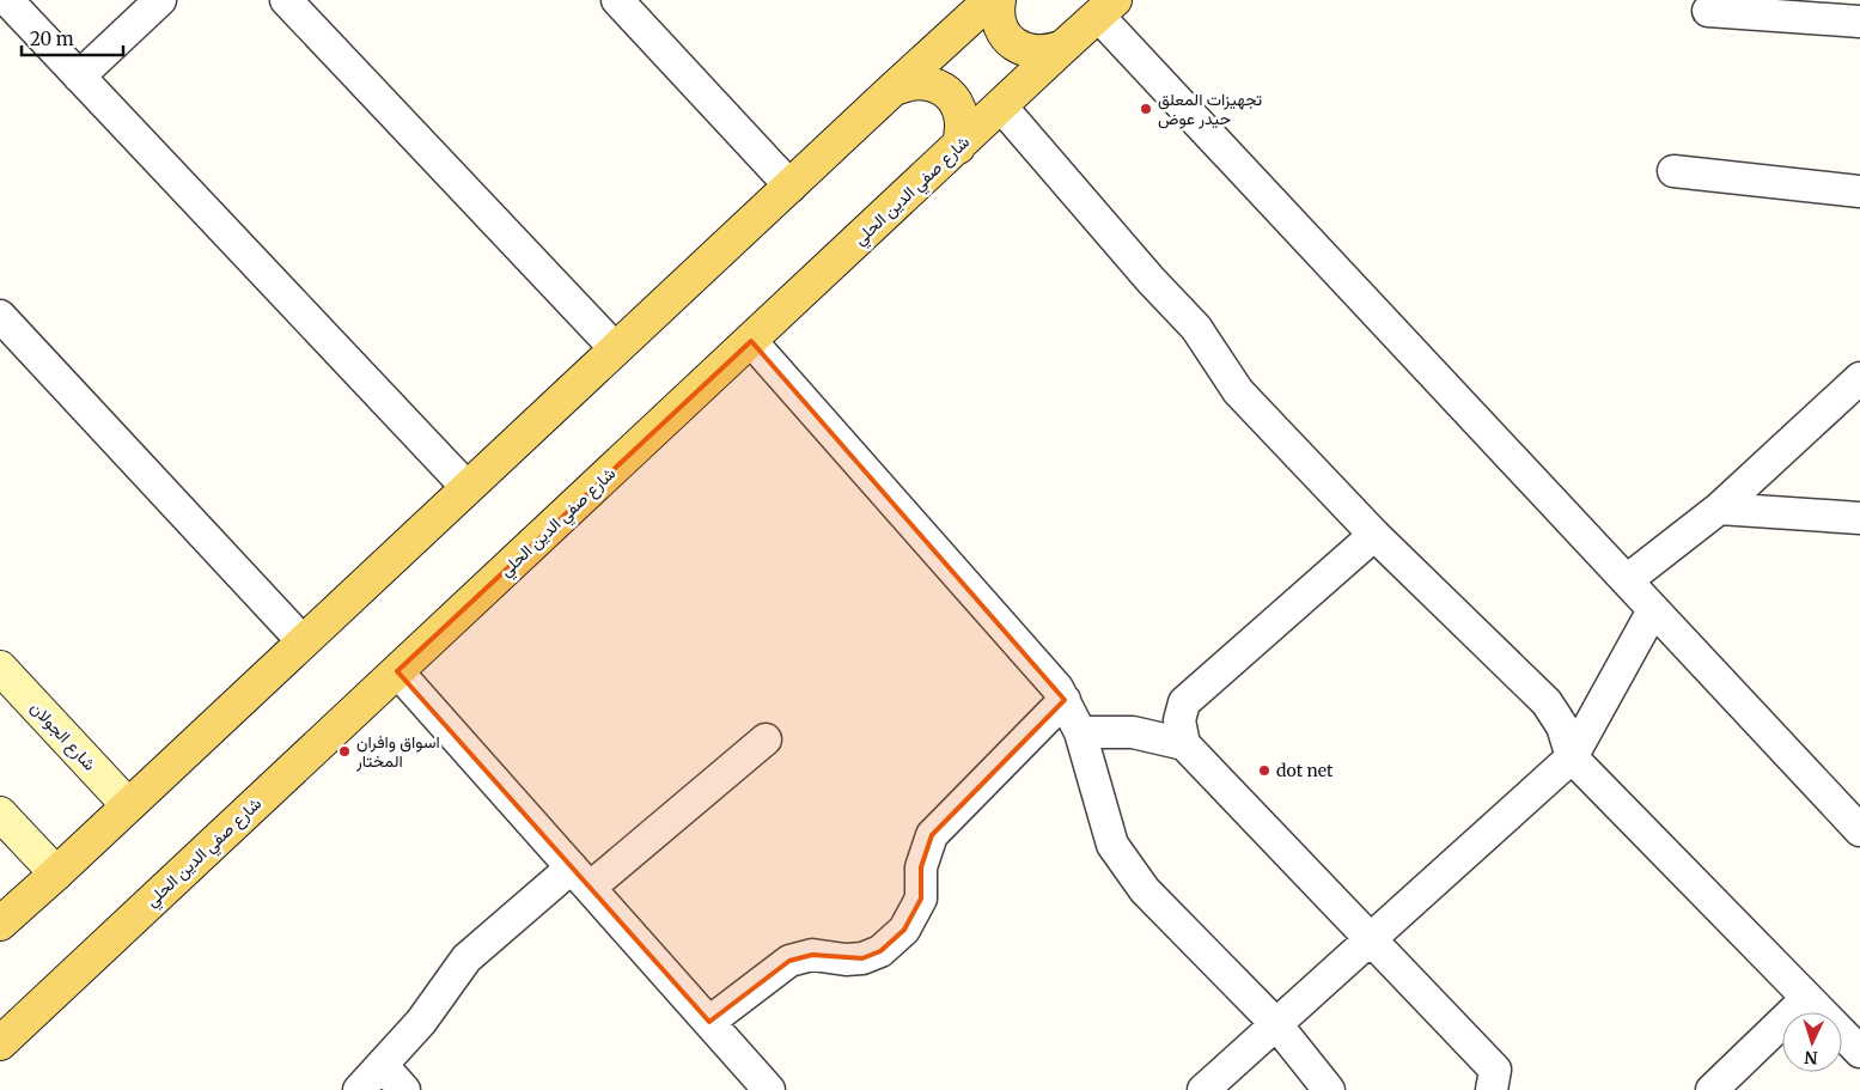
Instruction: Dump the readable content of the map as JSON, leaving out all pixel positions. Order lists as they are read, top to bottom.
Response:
{
  "streets": {
    "main road": ["شارع صفي الدين الحلي"],
    "street": ["شارع الجولان"]
  },
  "places": ["تجهيزات المعلق حيدر عوض", "اسواق وافران المختار", "dot net"],
  "scale_bar": "20 m",
  "north": "bottom"
}
